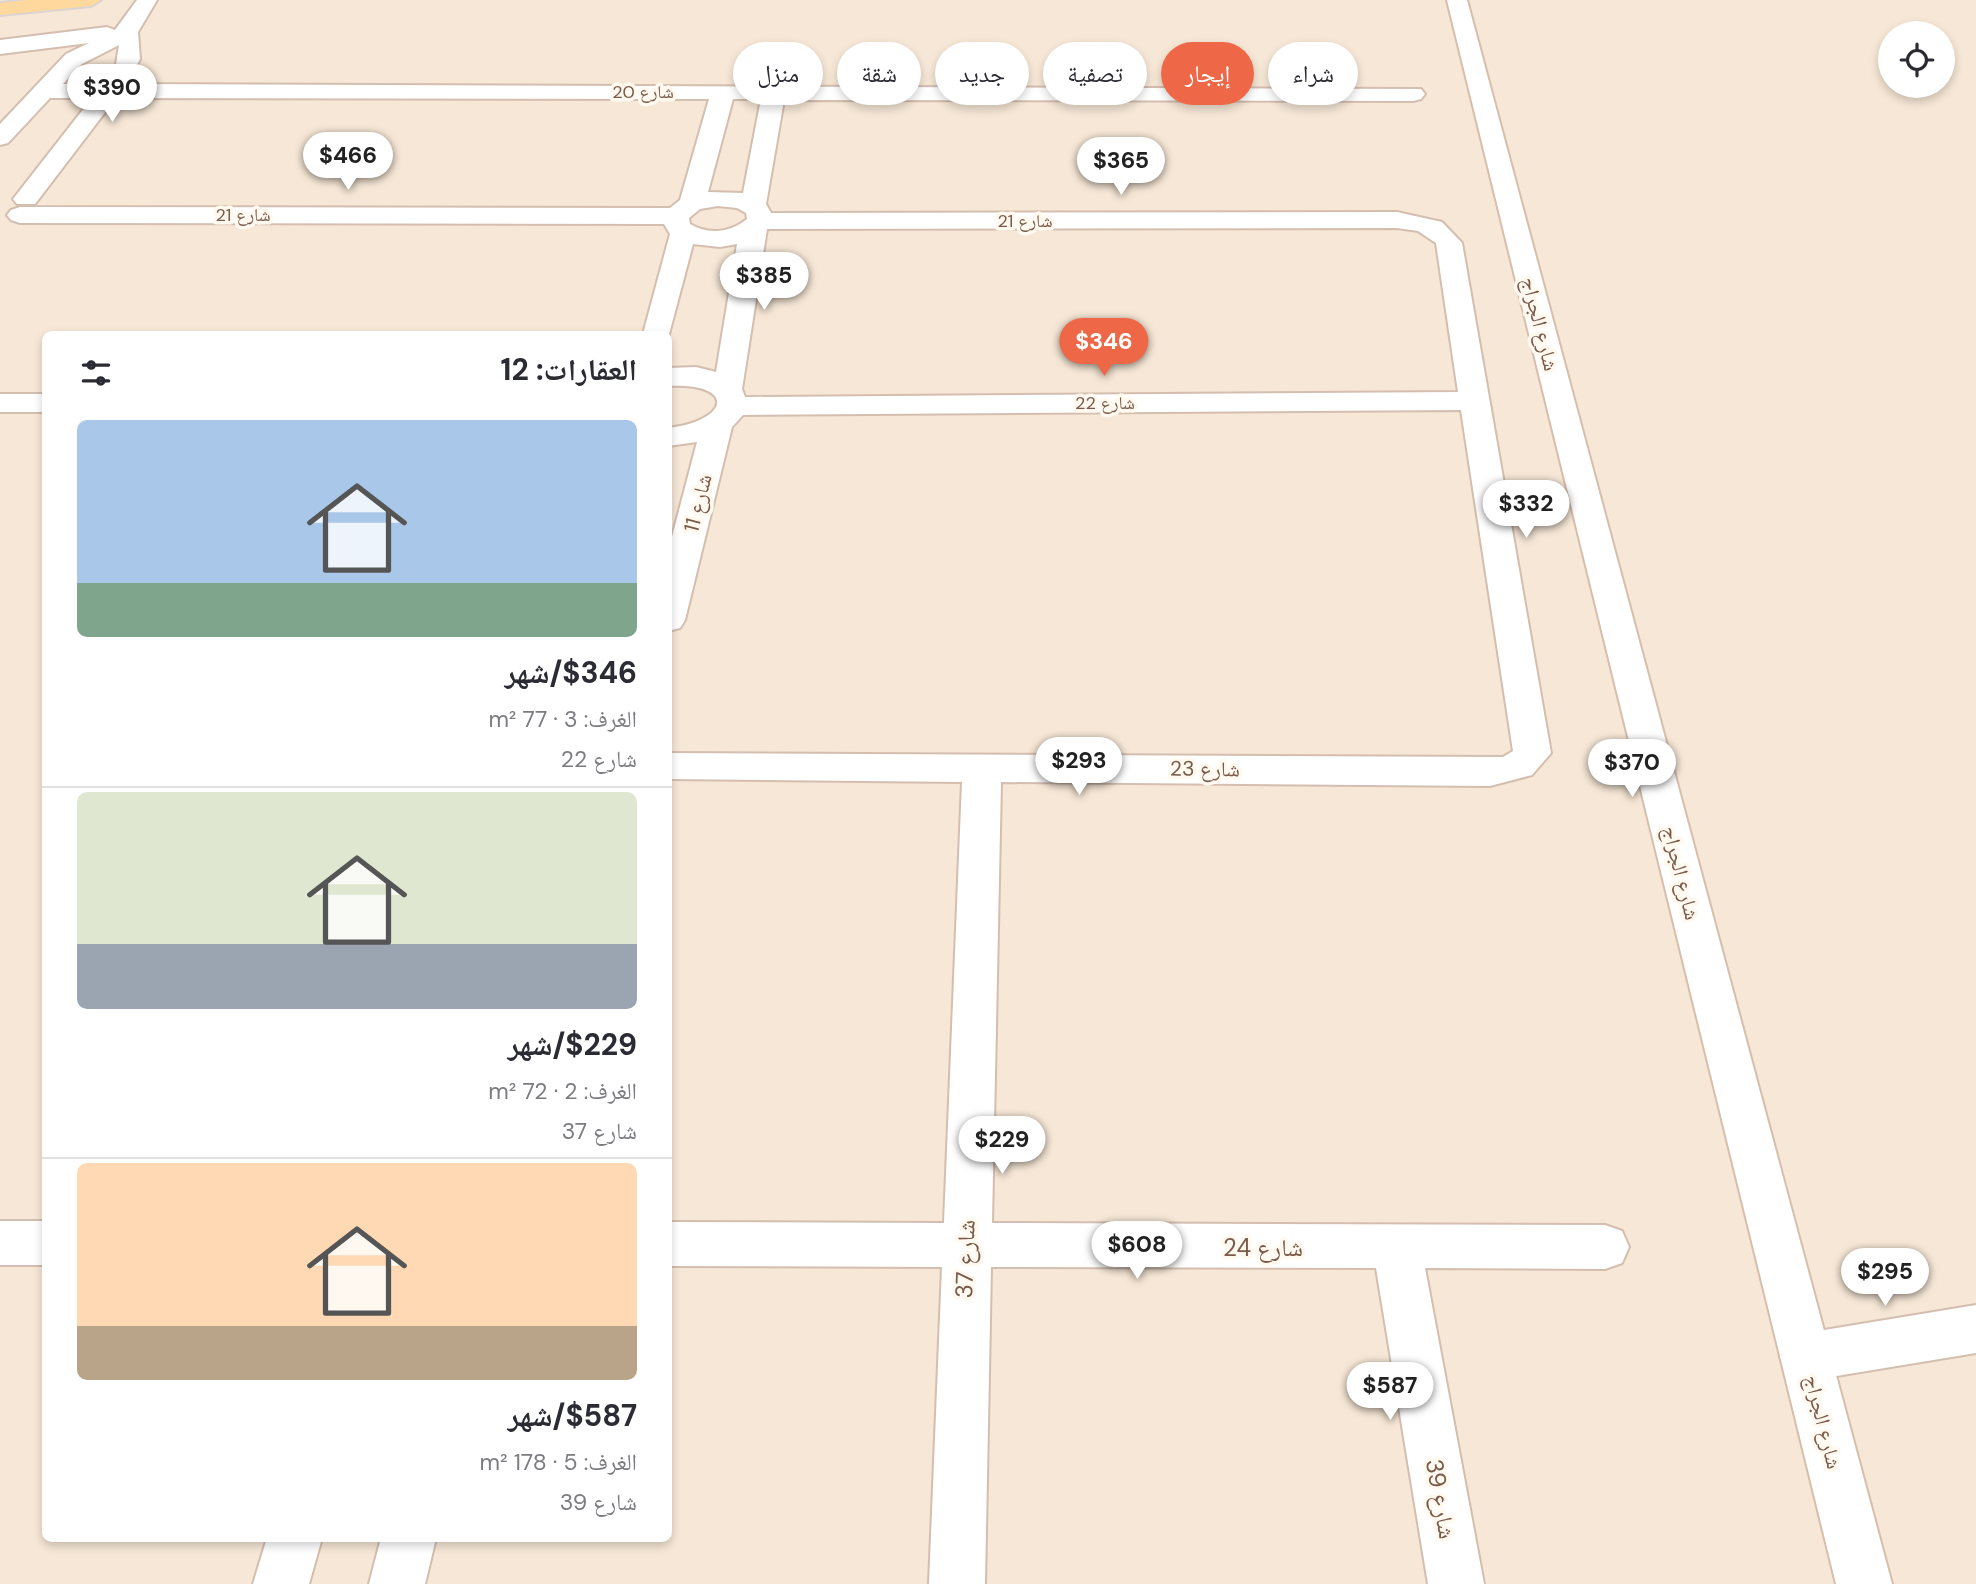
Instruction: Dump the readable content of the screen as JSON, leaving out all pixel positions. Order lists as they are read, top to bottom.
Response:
{
  "streets": {
    "street": [
      "شارع 20",
      "شارع 21",
      "شارع الجراج",
      "شارع 22",
      "شارع 11",
      "شارع 23",
      "شارع 24",
      "شارع 37",
      "شارع 39"
    ]
  },
  "crossings": [
    ["شارع 21", "شارع 11"],
    ["شارع 21", "شارع 23"],
    ["شارع 22", "شارع 11"],
    ["شارع 22", "شارع 23"],
    ["شارع 23", "شارع 37"],
    ["شارع 24", "شارع 37"],
    ["شارع 24", "شارع 39"]
  ],
  "page": {
    "chip": [
      "شراء",
      "إيجار",
      "تصفية",
      "جديد",
      "شقة",
      "منزل"
    ],
    "price": [
      "$390",
      "$466",
      "$365",
      "$385",
      "$346",
      "$332",
      "$293",
      "$370",
      "$229",
      "$608",
      "$295",
      "$587"
    ],
    "heading": "العقارات: 12",
    "list": [
      {
        "name": "$346/شهر",
        "note": "الغرف: 3 · 77 m² · شارع 22"
      },
      {
        "name": "$229/شهر",
        "note": "الغرف: 2 · 72 m² · شارع 37"
      },
      {
        "name": "$587/شهر",
        "note": "الغرف: 5 · 178 m² · شارع 39"
      }
    ]
  }
}
